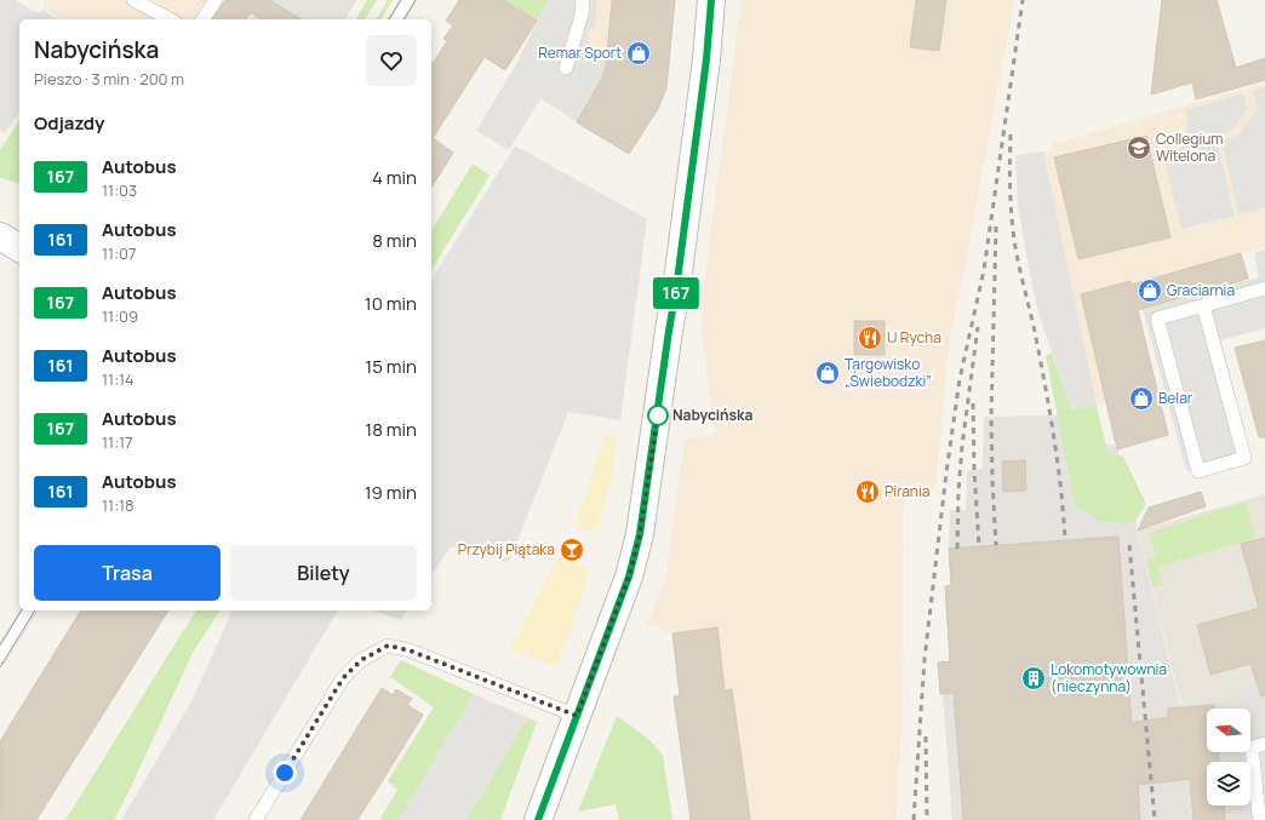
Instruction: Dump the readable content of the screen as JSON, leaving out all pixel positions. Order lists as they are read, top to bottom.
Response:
{
  "places": {
    "shop": [
      "Remar Sport",
      "Graciarnia",
      "Targowisko „Świebodzki”",
      "Belar"
    ],
    "school or university": ["Collegium Witelona"],
    "restaurant": ["U Rycha", "Pirania"],
    "other": ["Nabycińska"],
    "bar": ["Przybij Piątaka"],
    "building": ["Lokomotywownia (nieczynna)"]
  },
  "lines": ["bus line 167"],
  "north": "left",
  "page": {
    "on_map": "167",
    "heading": [
      ["Nabycińska", "Pieszo · 3 min · 200 m"],
      "Odjazdy"
    ],
    "list": [
      {
        "mark": "167",
        "name": "Autobus",
        "note": "11:03",
        "value": "4 min"
      },
      {
        "mark": "161",
        "name": "Autobus",
        "note": "11:07",
        "value": "8 min"
      },
      {
        "mark": "167",
        "name": "Autobus",
        "note": "11:09",
        "value": "10 min"
      },
      {
        "mark": "161",
        "name": "Autobus",
        "note": "11:14",
        "value": "15 min"
      },
      {
        "mark": "167",
        "name": "Autobus",
        "note": "11:17",
        "value": "18 min"
      },
      {
        "mark": "161",
        "name": "Autobus",
        "note": "11:18",
        "value": "19 min"
      }
    ],
    "buttons": ["Trasa", "Bilety"]
  }
}
